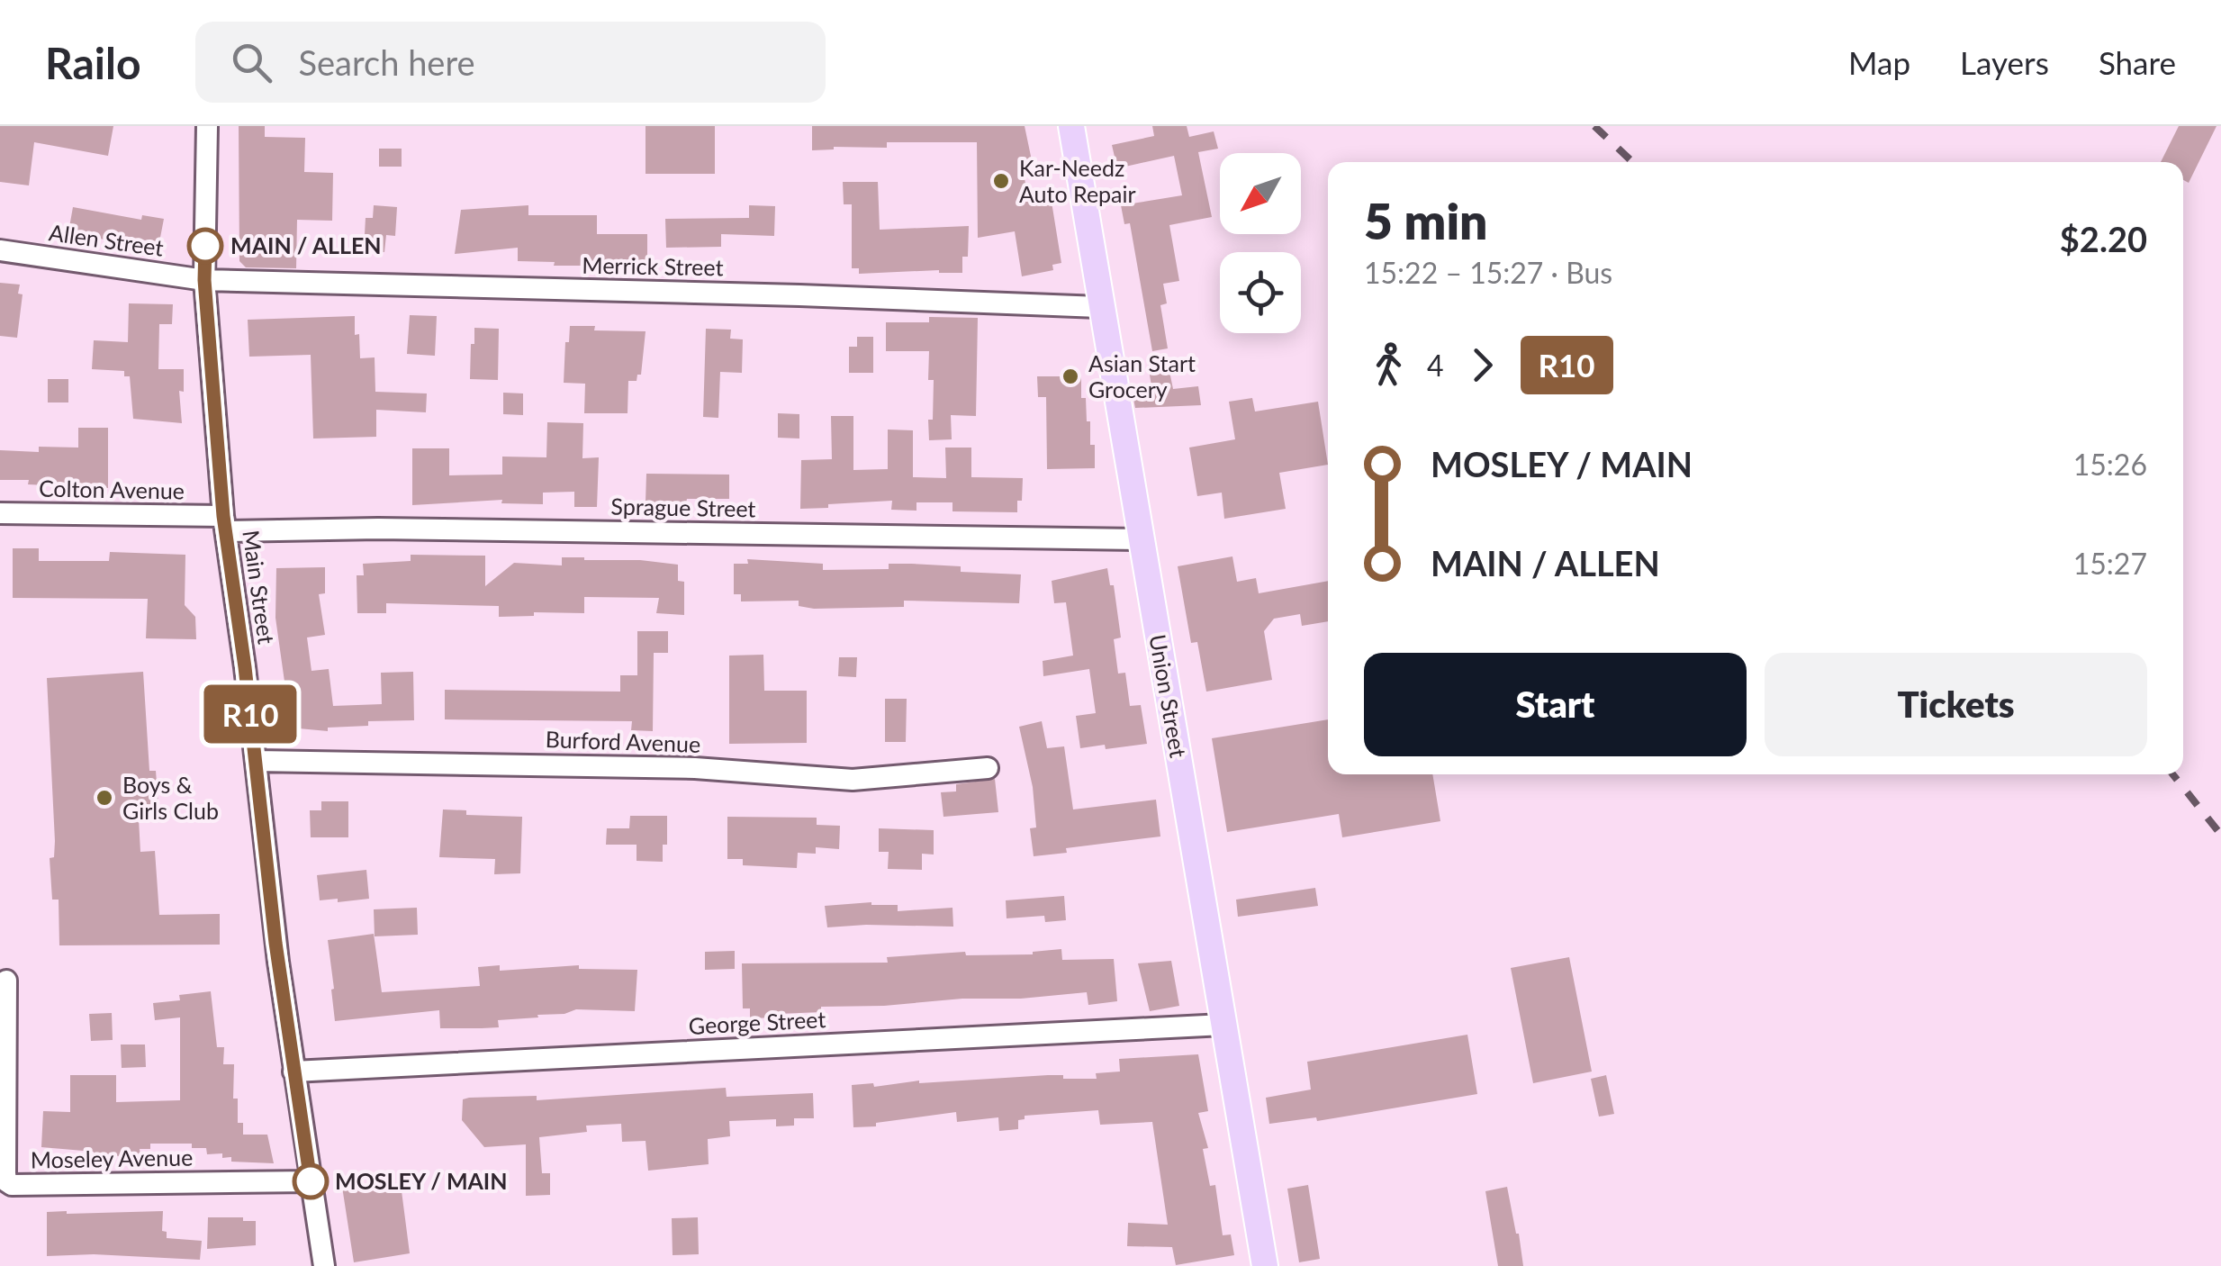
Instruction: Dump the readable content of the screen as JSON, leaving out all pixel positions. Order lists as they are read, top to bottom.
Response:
{
  "streets": {
    "main road": ["Union Street"],
    "street": [
      "Allen Street",
      "Merrick Street",
      "Colton Avenue",
      "Sprague Street",
      "Main Street",
      "Burford Avenue",
      "George Street",
      "Moseley Avenue"
    ]
  },
  "crossings": [
    ["Allen Street", "Merrick Street"],
    ["Allen Street", "Main Street"],
    ["Merrick Street", "Main Street"],
    ["Merrick Street", "Union Street"],
    ["Colton Avenue", "Sprague Street"],
    ["Colton Avenue", "Main Street"],
    ["Sprague Street", "Main Street"],
    ["Sprague Street", "Union Street"],
    ["Main Street", "Burford Avenue"],
    ["Main Street", "George Street"],
    ["Main Street", "Moseley Avenue"],
    ["Union Street", "George Street"]
  ],
  "places": [
    "Kar-Needz Auto Repair",
    "MAIN / ALLEN",
    "Asian Start Grocery",
    "Boys & Girls Club",
    "MOSLEY / MAIN"
  ],
  "lines": ["bus line R10"],
  "north": "bottom left",
  "page": {
    "header": "Railo",
    "search": "Search here",
    "nav": ["Map", "Layers", "Share"],
    "on_map": "R10",
    "heading": ["5 min", "15:22 – 15:27 · Bus", "$2.20"],
    "legs": ["4", "R10"],
    "list": [
      {
        "name": "MOSLEY / MAIN",
        "value": "15:26"
      },
      {
        "name": "MAIN / ALLEN",
        "value": "15:27"
      }
    ],
    "buttons": ["Start", "Tickets"]
  }
}
